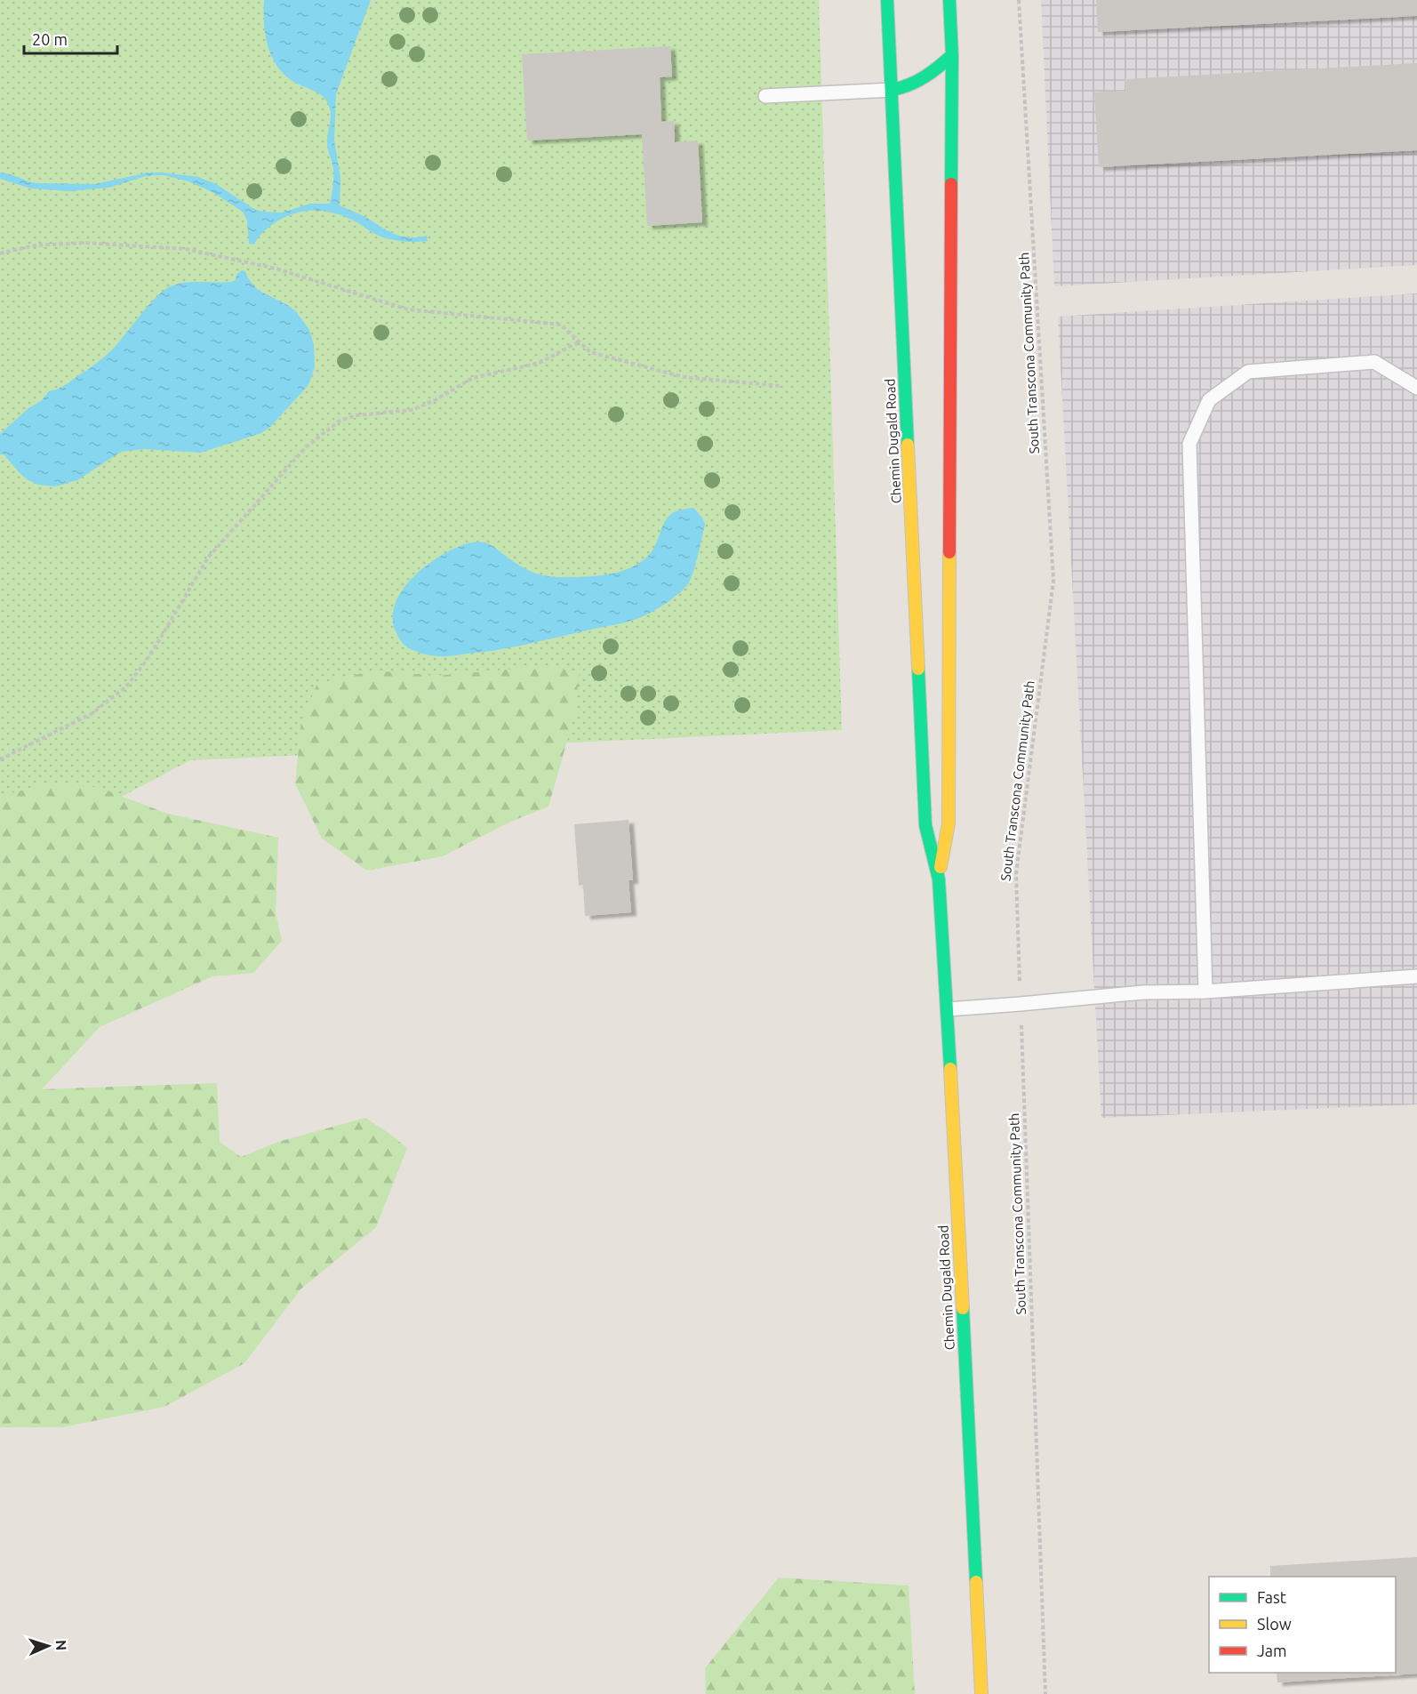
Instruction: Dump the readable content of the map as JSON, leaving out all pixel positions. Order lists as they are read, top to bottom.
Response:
{
  "streets": {
    "main road": ["Chemin Dugald Road"],
    "path": ["South Transcona Community Path"]
  },
  "legend": ["Fast", "Slow", "Jam"],
  "scale_bar": "20 m",
  "north": "right"
}
